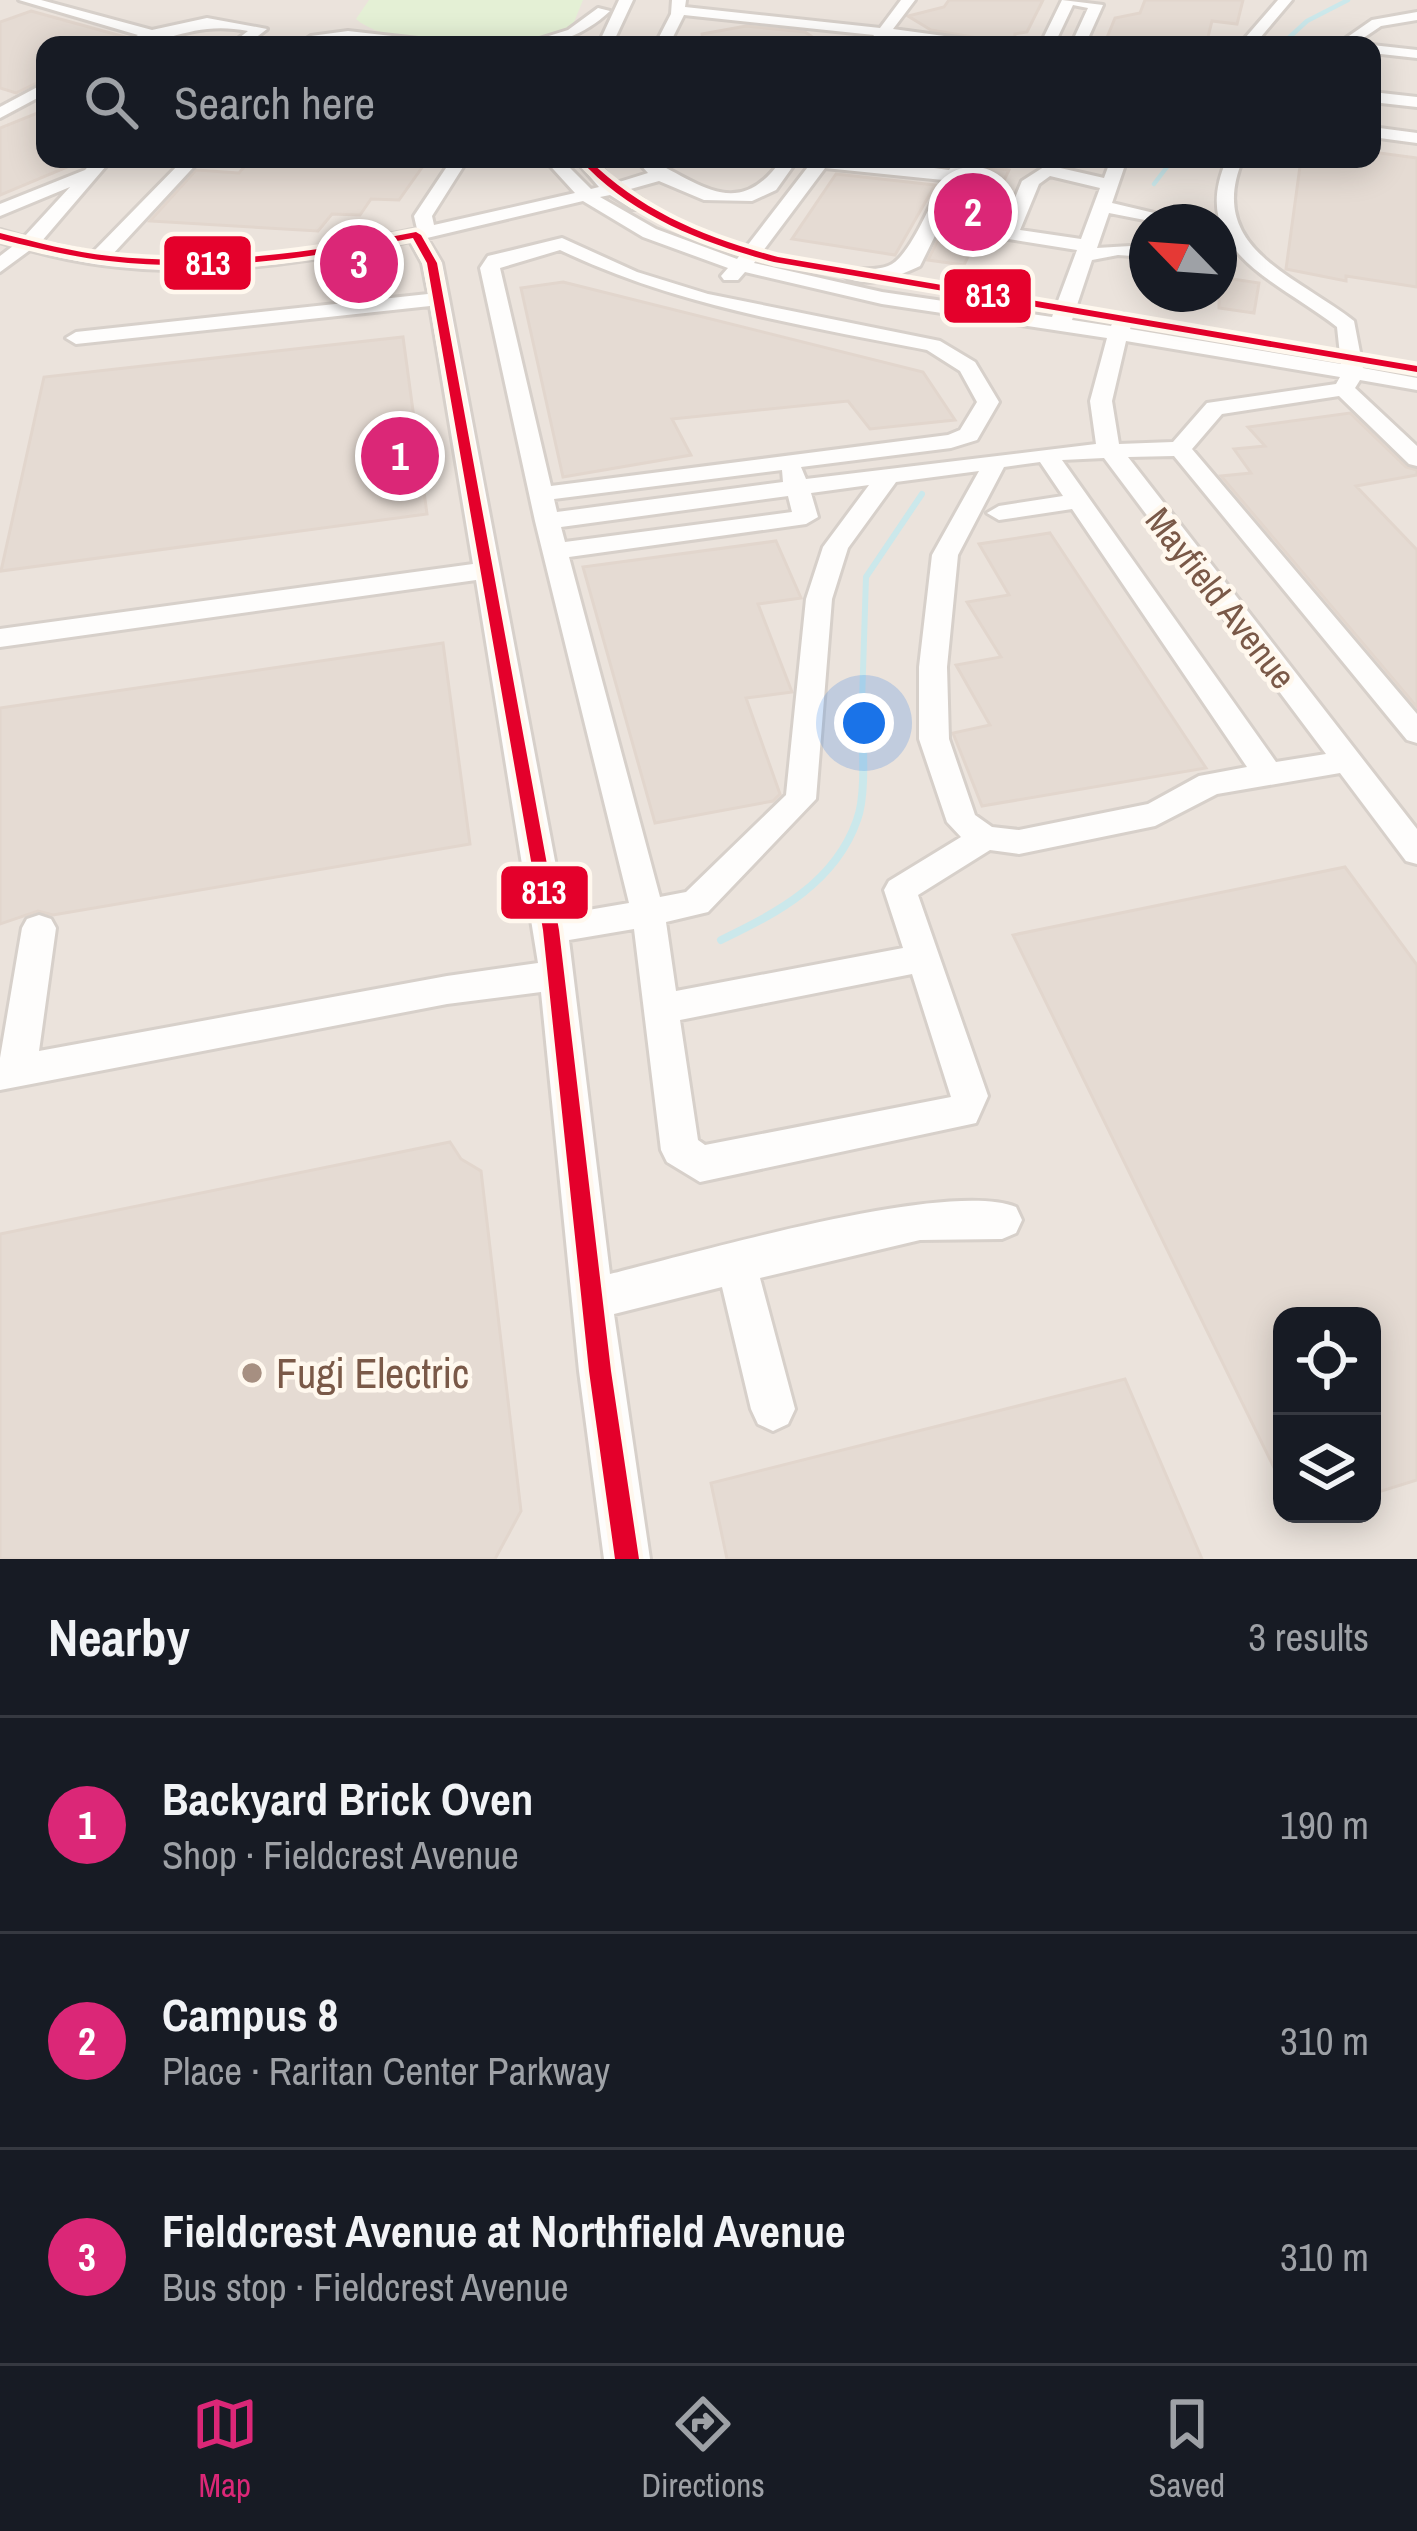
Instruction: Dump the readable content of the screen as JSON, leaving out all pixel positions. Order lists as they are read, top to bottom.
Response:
{
  "streets": {
    "street": ["Mayfield Avenue"]
  },
  "places": ["Fugi Electric"],
  "lines": ["transit line 813"],
  "north": "top left",
  "page": {
    "search": "Search here",
    "pins": ["2", "3", "1"],
    "heading": ["Nearby", "3 results"],
    "list": [
      {
        "mark": "1",
        "name": "Backyard Brick Oven",
        "note": "Shop · Fieldcrest Avenue",
        "value": "190 m"
      },
      {
        "mark": "2",
        "name": "Campus 8",
        "note": "Place · Raritan Center Parkway",
        "value": "310 m"
      },
      {
        "mark": "3",
        "name": "Fieldcrest Avenue at Northfield Avenue",
        "note": "Bus stop · Fieldcrest Avenue",
        "value": "310 m"
      }
    ],
    "nav": ["Map", "Directions", "Saved"]
  }
}
